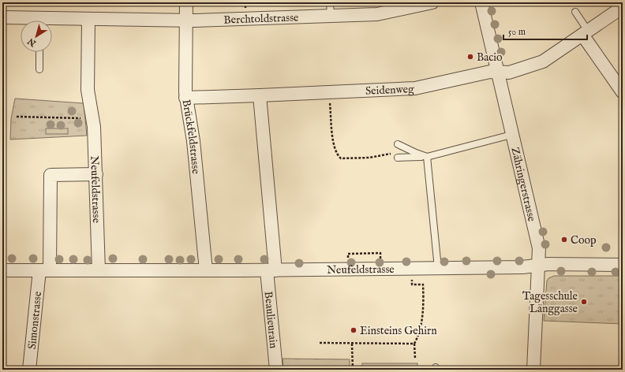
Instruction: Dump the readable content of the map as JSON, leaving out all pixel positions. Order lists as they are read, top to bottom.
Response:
{
  "streets": {
    "street": [
      "Berchtoldstrasse",
      "Seidenweg",
      "Brückfeldstrasse",
      "Zähringerstrasse",
      "Neufeldstrasse",
      "Simonstrasse",
      "Beaulieurain"
    ]
  },
  "crossings": [
    ["Berchtoldstrasse", "Brückfeldstrasse"],
    ["Seidenweg", "Brückfeldstrasse"],
    ["Seidenweg", "Zähringerstrasse"],
    ["Seidenweg", "Beaulieurain"],
    ["Brückfeldstrasse", "Neufeldstrasse"],
    ["Zähringerstrasse", "Neufeldstrasse"],
    ["Neufeldstrasse", "Simonstrasse"],
    ["Neufeldstrasse", "Beaulieurain"]
  ],
  "places": [
    "Bacio",
    "Coop",
    "Tagesschule Länggasse",
    "Einsteins Gehirn"
  ],
  "scale_bar": "50 m",
  "north": "bottom left"
}
